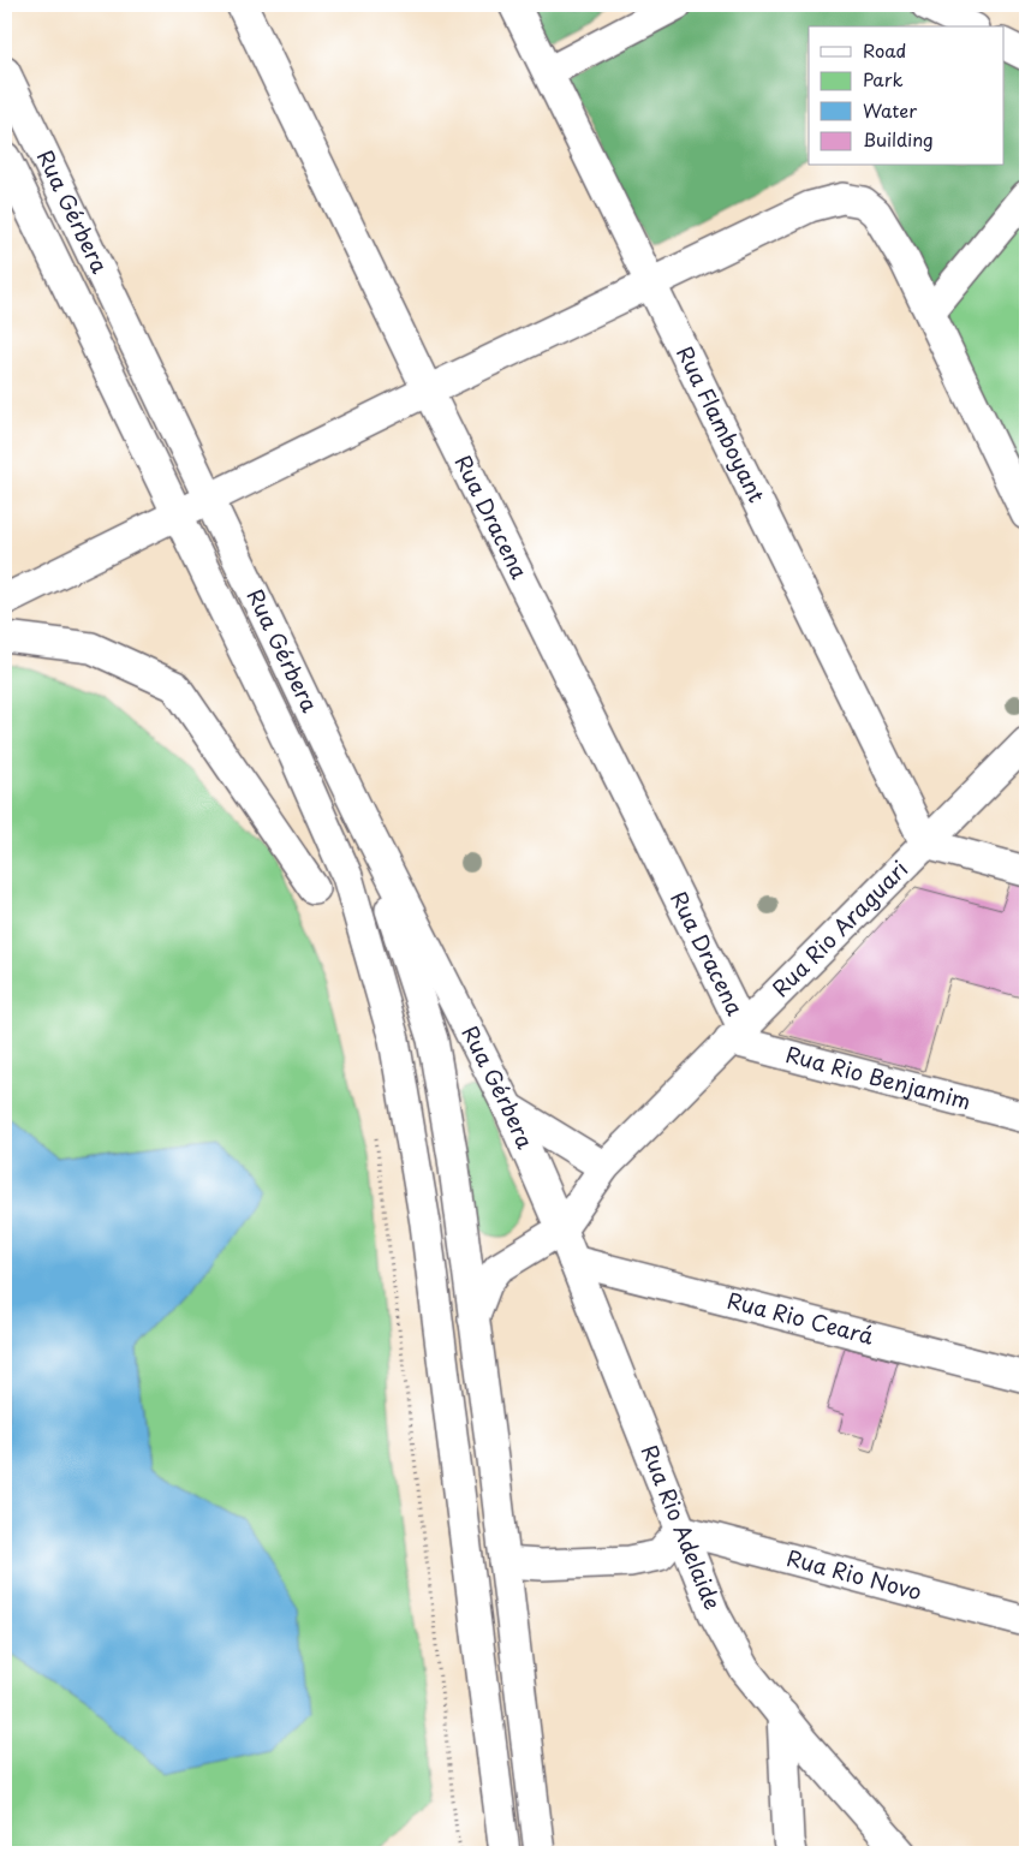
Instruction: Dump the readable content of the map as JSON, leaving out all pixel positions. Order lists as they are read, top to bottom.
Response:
{
  "streets": {
    "street": [
      "Rua Gérbera",
      "Rua Flamboyant",
      "Rua Dracena",
      "Rua Rio Araguari",
      "Rua Rio Benjamim",
      "Rua Rio Ceará",
      "Rua Rio Adelaide",
      "Rua Rio Novo"
    ]
  },
  "crossings": [
    ["Rua Gérbera", "Rua Rio Adelaide"],
    ["Rua Flamboyant", "Rua Rio Araguari"],
    ["Rua Dracena", "Rua Rio Araguari"],
    ["Rua Dracena", "Rua Rio Benjamim"],
    ["Rua Rio Araguari", "Rua Rio Benjamim"],
    ["Rua Rio Ceará", "Rua Rio Adelaide"],
    ["Rua Rio Adelaide", "Rua Rio Novo"]
  ],
  "legend": [
    "Road",
    "Park",
    "Water",
    "Building"
  ]
}
